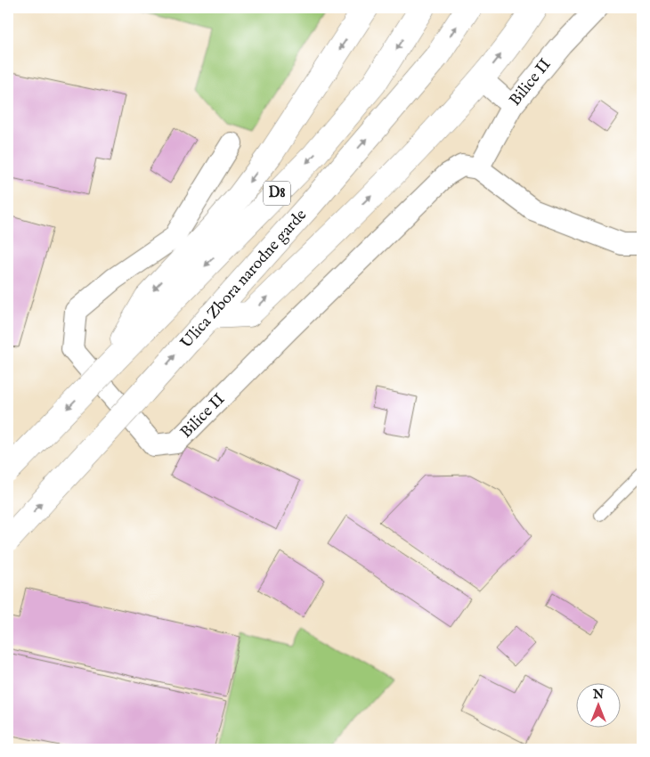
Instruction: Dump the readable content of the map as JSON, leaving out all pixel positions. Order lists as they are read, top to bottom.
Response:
{
  "streets": {
    "highway": ["D8", "Ulica Zbora narodne garde"],
    "street": ["Bilice II"]
  },
  "north": "top"
}
